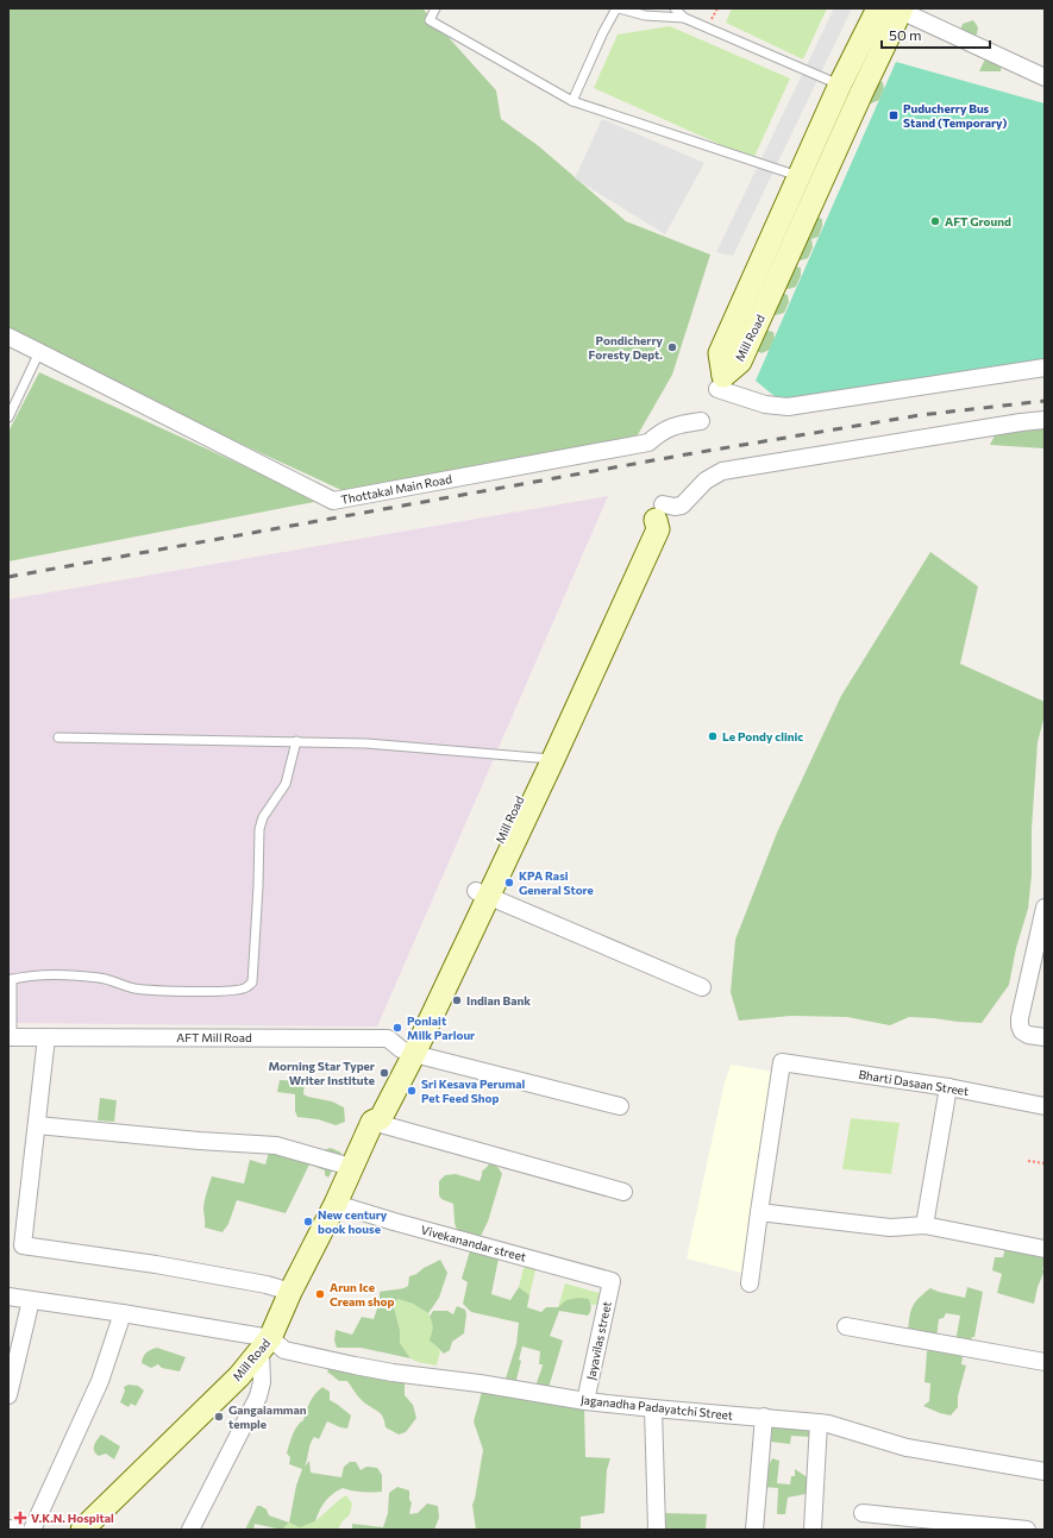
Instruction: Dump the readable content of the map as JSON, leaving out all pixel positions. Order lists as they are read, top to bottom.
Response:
{
  "streets": {
    "main road": ["Mill Road"],
    "street": [
      "Thottakal Main Road",
      "AFT Mill Road",
      "Bharti Dasaan Street",
      "Vivekanandar street",
      "Jayavilas street",
      "Jaganadha Padayatchi Street"
    ]
  },
  "crossings": [
    ["Mill Road", "AFT Mill Road"],
    ["Mill Road", "Vivekanandar street"],
    ["Mill Road", "Jaganadha Padayatchi Street"],
    ["Vivekanandar street", "Jayavilas street"],
    ["Jayavilas street", "Jaganadha Padayatchi Street"]
  ],
  "places": {
    "transit": ["Puducherry Bus Stand (Temporary)"],
    "other": [
      "AFT Ground",
      "Pondicherry Foresty Dept.",
      "Le Pondy clinic",
      "KPA Rasi General Store",
      "Indian Bank",
      "Ponlait Milk Parlour",
      "Morning Star Typer Writer Institute",
      "Sri Kesava Perumal Pet Feed Shop",
      "New century book house",
      "Arun Ice Cream shop",
      "Gangaiamman temple"
    ],
    "health": ["V.K.N. Hospital"]
  },
  "scale_bar": "50 m"
}
